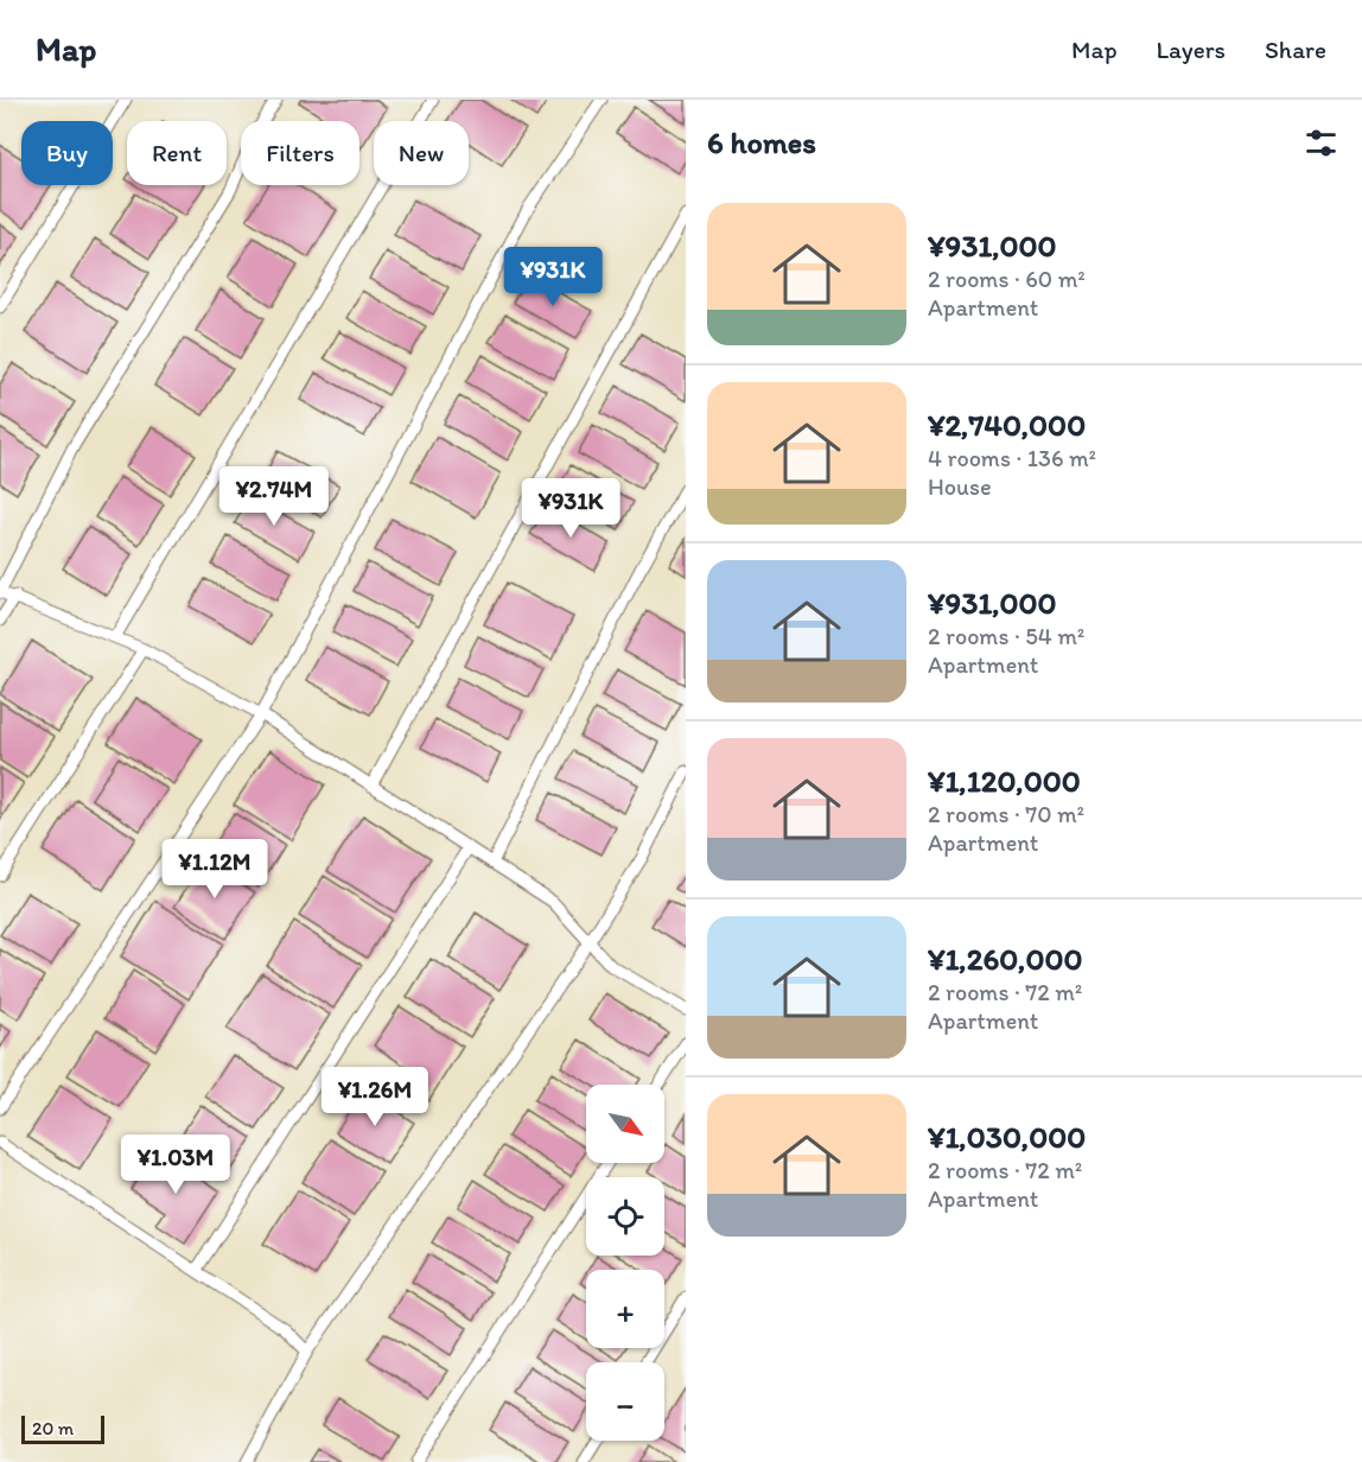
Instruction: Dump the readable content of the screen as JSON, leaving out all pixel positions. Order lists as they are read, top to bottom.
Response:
{
  "scale_bar": "20 m",
  "north": "bottom right",
  "page": {
    "header": "Map",
    "nav": ["Map", "Layers", "Share"],
    "heading": "6 homes",
    "chip": [
      "Buy",
      "Rent",
      "Filters",
      "New"
    ],
    "list": [
      {
        "name": "¥931,000",
        "note": "2 rooms · 60 m² · Apartment"
      },
      {
        "name": "¥2,740,000",
        "note": "4 rooms · 136 m² · House"
      },
      {
        "name": "¥931,000",
        "note": "2 rooms · 54 m² · Apartment"
      },
      {
        "name": "¥1,120,000",
        "note": "2 rooms · 70 m² · Apartment"
      },
      {
        "name": "¥1,260,000",
        "note": "2 rooms · 72 m² · Apartment"
      },
      {
        "name": "¥1,030,000",
        "note": "2 rooms · 72 m² · Apartment"
      }
    ],
    "price": [
      "¥931K",
      "¥2.74M",
      "¥931K",
      "¥1.12M",
      "¥1.26M",
      "¥1.03M"
    ],
    "map_buttons": ["+", "−"],
    "scale": "20 m"
  }
}
